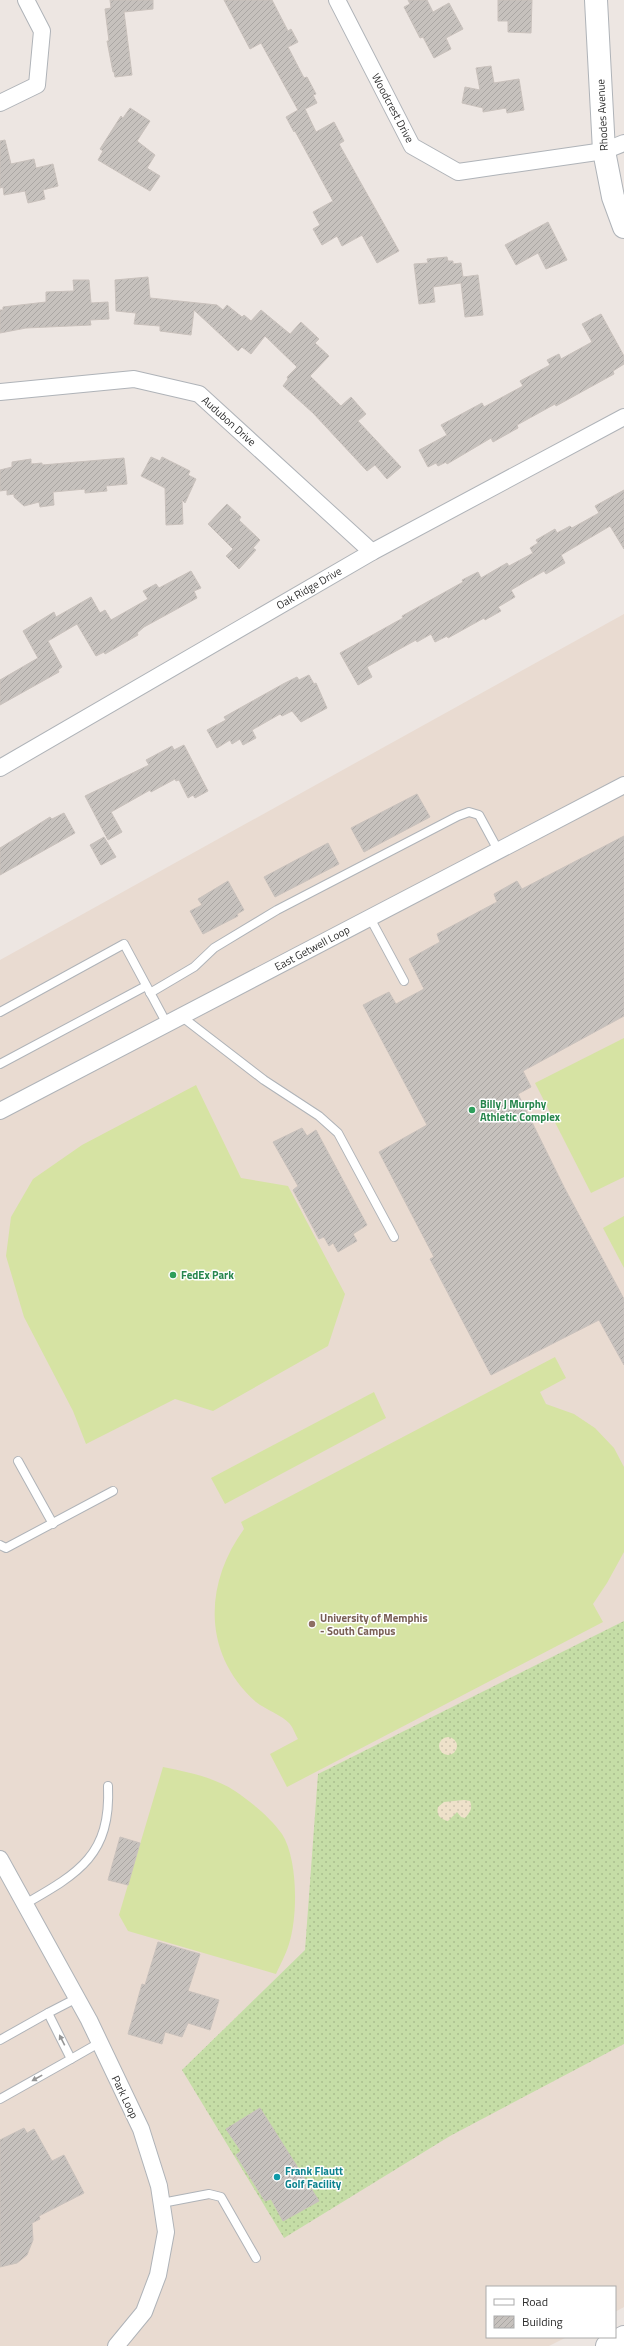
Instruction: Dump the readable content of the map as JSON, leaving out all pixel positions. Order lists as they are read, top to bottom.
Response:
{
  "streets": {
    "main road": ["Rhodes Avenue"],
    "street": [
      "Woodcrest Drive",
      "Audubon Drive",
      "Oak Ridge Drive",
      "East Getwell Loop",
      "Park Loop"
    ]
  },
  "crossings": [
    ["Woodcrest Drive", "Rhodes Avenue"],
    ["Audubon Drive", "Oak Ridge Drive"]
  ],
  "places": [
    "Billy J Murphy Athletic Complex",
    "FedEx Park",
    "University of Memphis - South Campus",
    "Frank Flautt Golf Facility"
  ],
  "legend": ["Road", "Building"]
}
